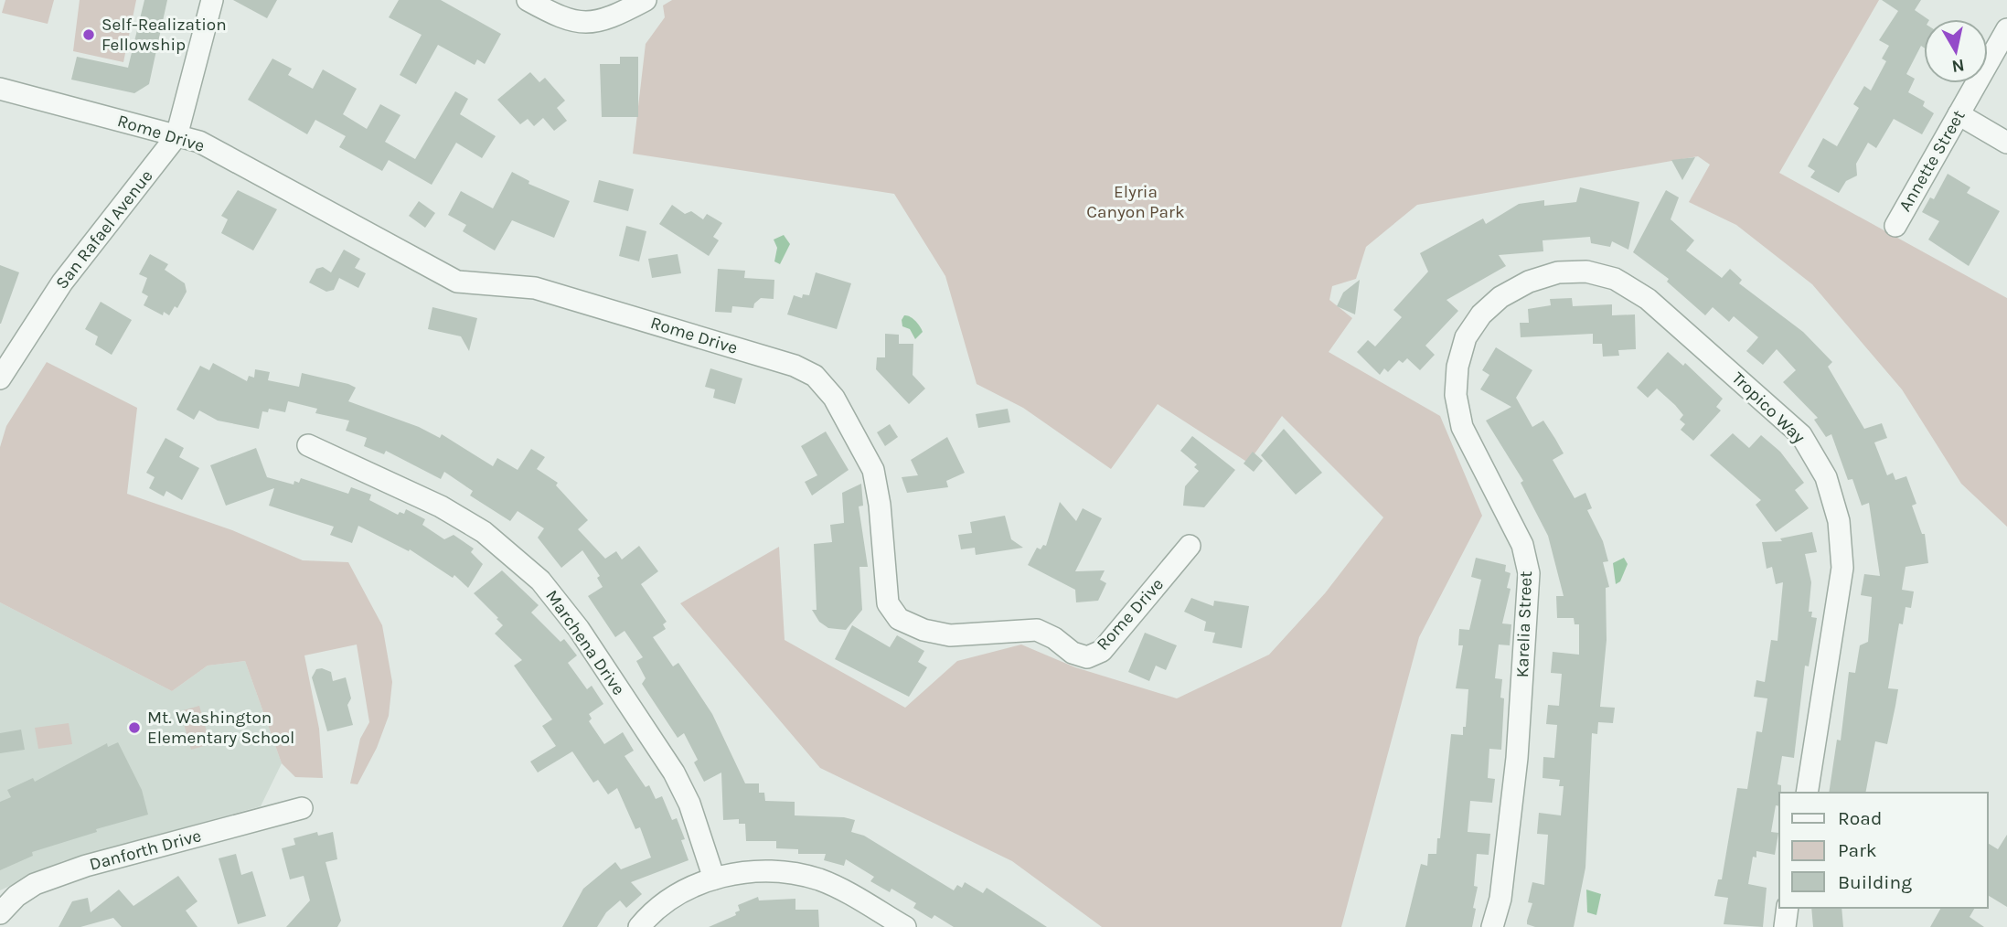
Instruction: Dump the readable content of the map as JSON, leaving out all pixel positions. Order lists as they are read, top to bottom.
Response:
{
  "streets": {
    "street": [
      "Rome Drive",
      "Annette Street",
      "San Rafael Avenue",
      "Tropico Way",
      "Karelia Street",
      "Marchena Drive",
      "Danforth Drive"
    ]
  },
  "crossings": [
    ["Rome Drive", "San Rafael Avenue"],
    ["Tropico Way", "Karelia Street"]
  ],
  "parks": ["Elyria Canyon Park"],
  "places": ["Self-Realization Fellowship", "Mt. Washington Elementary School"],
  "legend": ["Road", "Park", "Building"],
  "north": "bottom"
}
